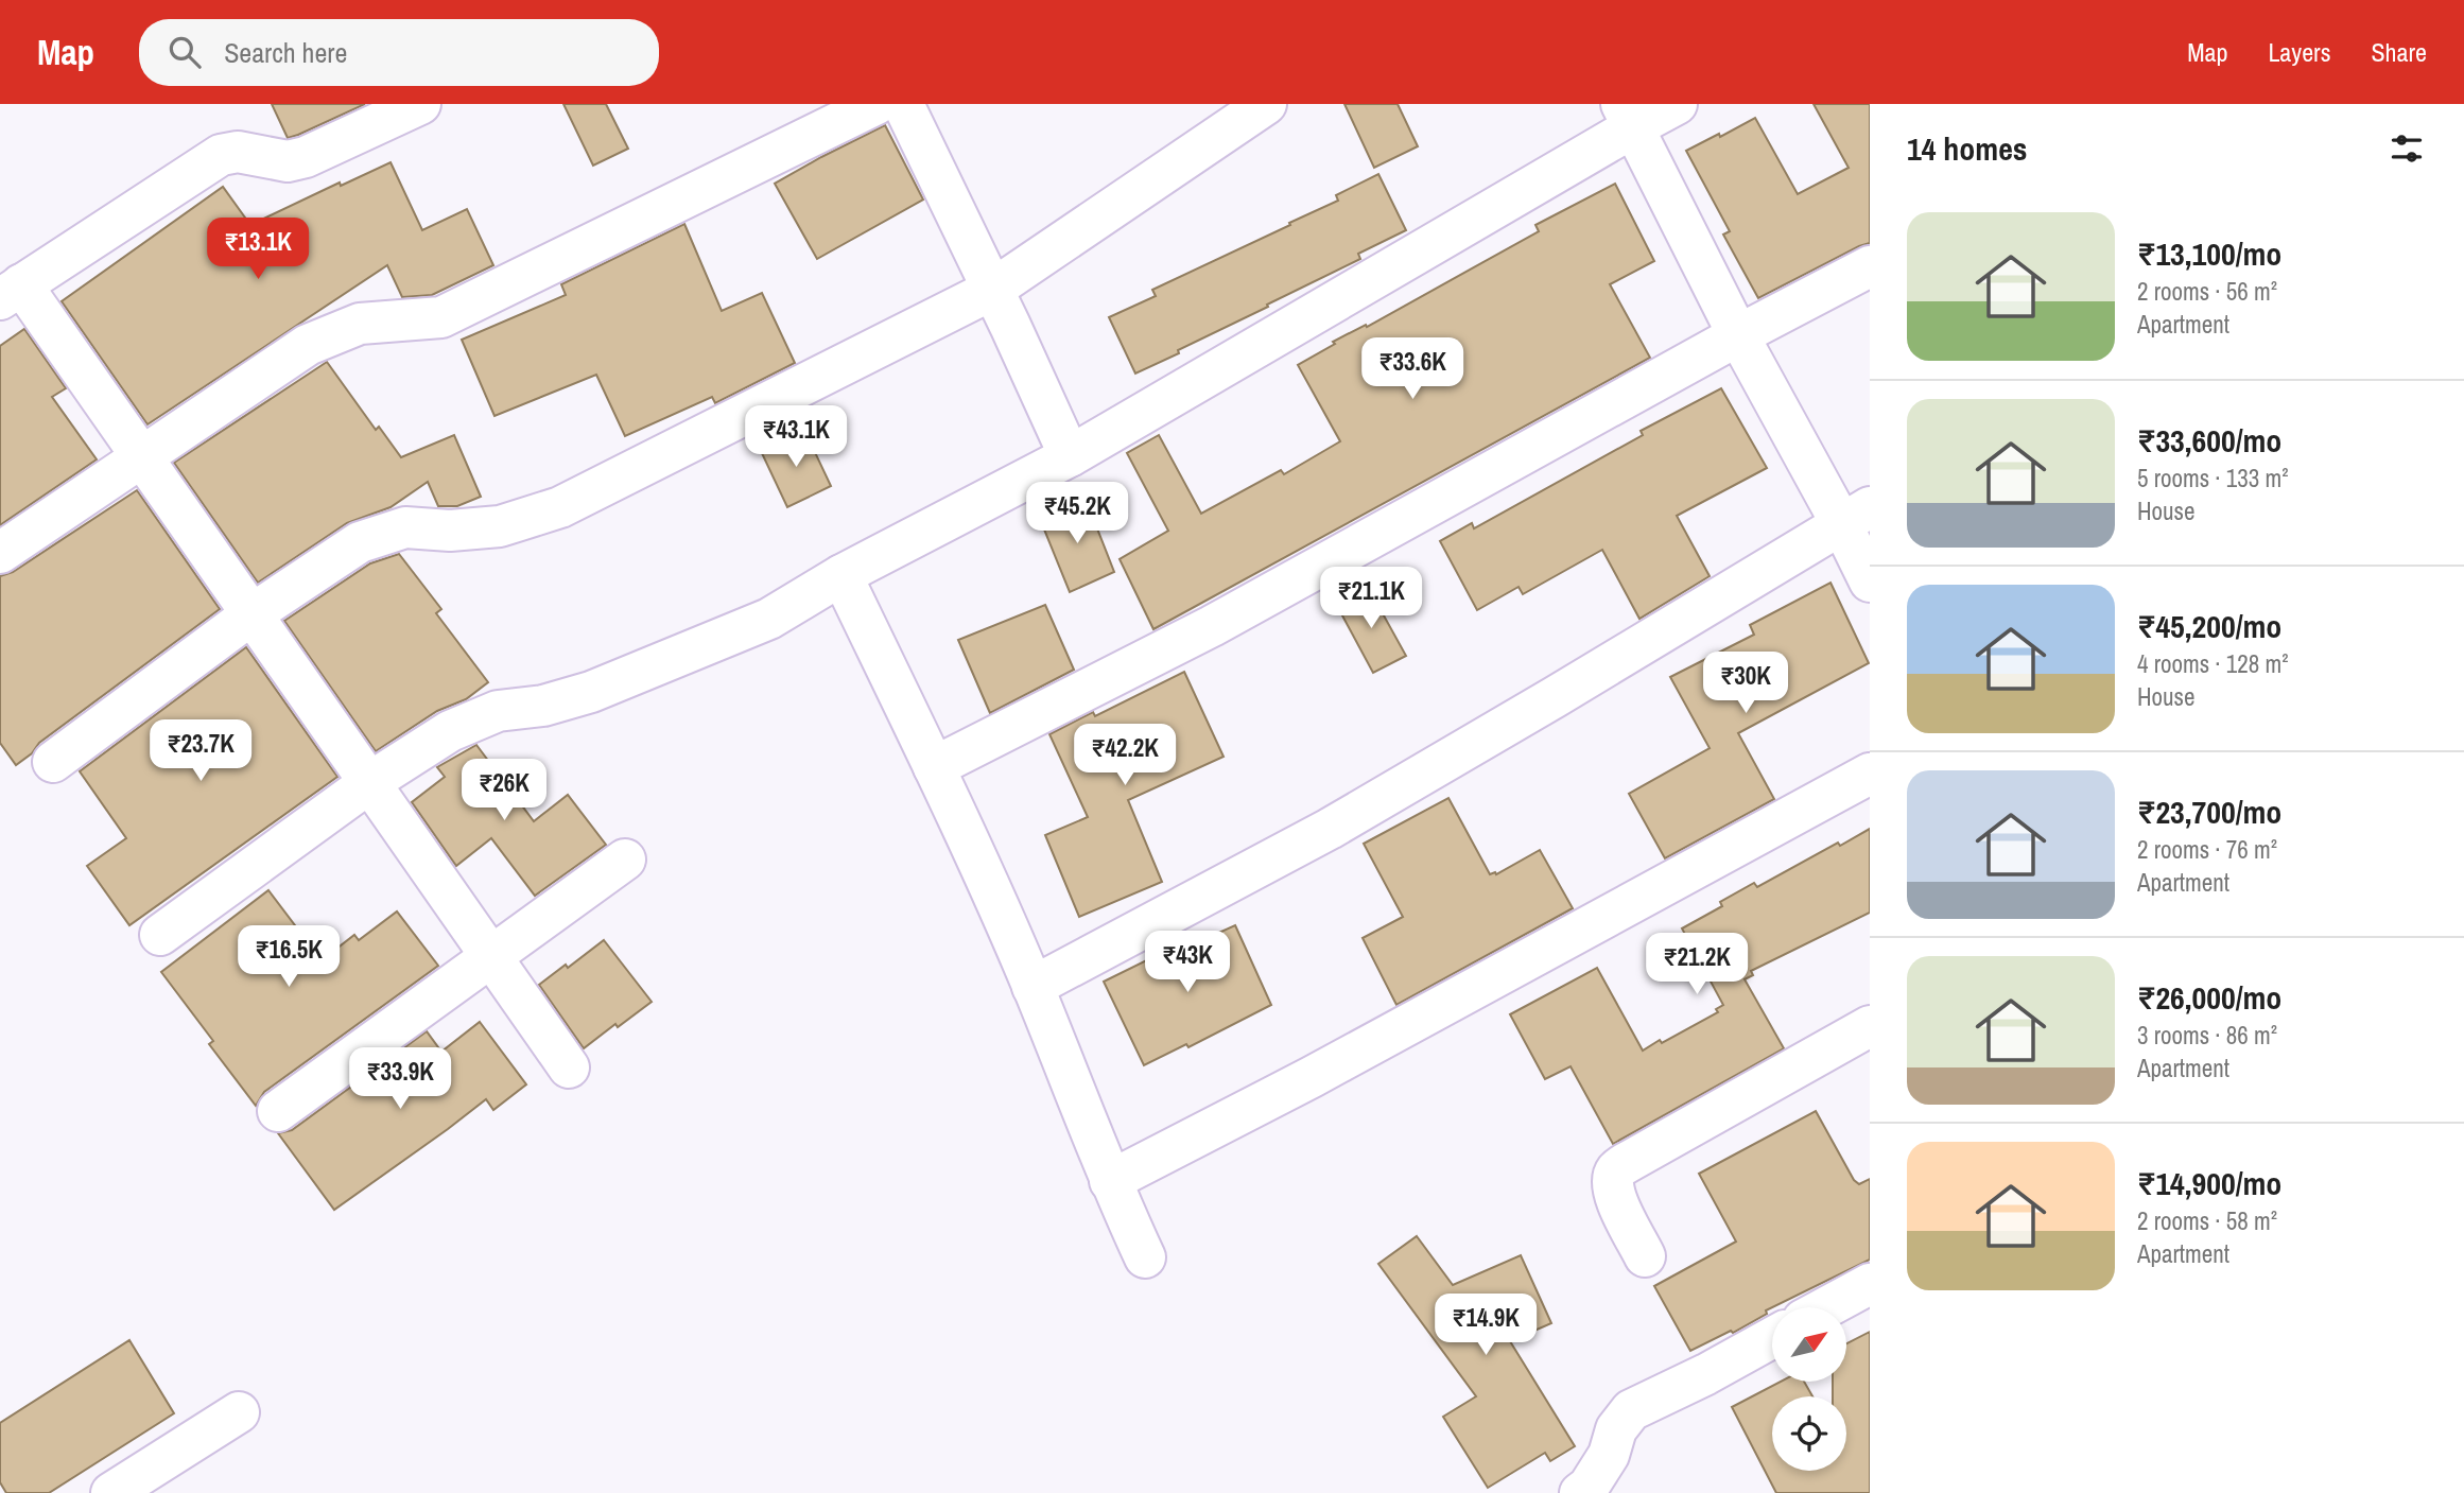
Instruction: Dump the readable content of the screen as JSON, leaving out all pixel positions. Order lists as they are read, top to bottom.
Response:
{
  "north": "top right",
  "page": {
    "header": "Map",
    "search": "Search here",
    "nav": ["Map", "Layers", "Share"],
    "heading": "14 homes",
    "list": [
      {
        "name": "₹13,100/mo",
        "note": "2 rooms · 56 m² · Apartment"
      },
      {
        "name": "₹33,600/mo",
        "note": "5 rooms · 133 m² · House"
      },
      {
        "name": "₹45,200/mo",
        "note": "4 rooms · 128 m² · House"
      },
      {
        "name": "₹23,700/mo",
        "note": "2 rooms · 76 m² · Apartment"
      },
      {
        "name": "₹26,000/mo",
        "note": "3 rooms · 86 m² · Apartment"
      },
      {
        "name": "₹14,900/mo",
        "note": "2 rooms · 58 m² · Apartment"
      }
    ],
    "price": [
      "₹13.1K",
      "₹33.6K",
      "₹43.1K",
      "₹45.2K",
      "₹21.1K",
      "₹30K",
      "₹23.7K",
      "₹42.2K",
      "₹26K",
      "₹16.5K",
      "₹43K",
      "₹21.2K",
      "₹33.9K",
      "₹14.9K"
    ]
  }
}
